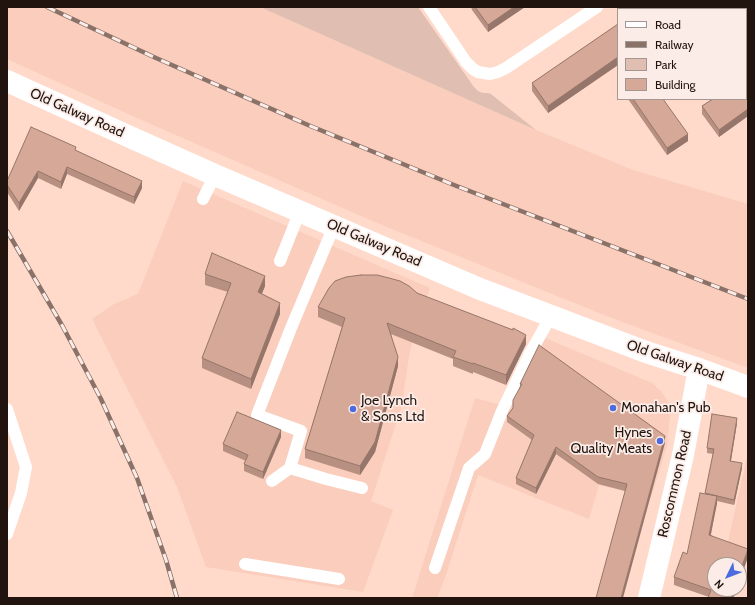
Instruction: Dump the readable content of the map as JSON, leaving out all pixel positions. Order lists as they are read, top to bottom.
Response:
{
  "streets": {
    "main road": ["Old Galway Road", "Roscommon Road"]
  },
  "crossings": [
    ["Old Galway Road", "Roscommon Road"]
  ],
  "places": ["Monahan's Pub", "Joe Lynch & Sons Ltd", "Hynes Quality Meats"],
  "legend": [
    "Road",
    "Railway",
    "Park",
    "Building"
  ],
  "north": "bottom left"
}
